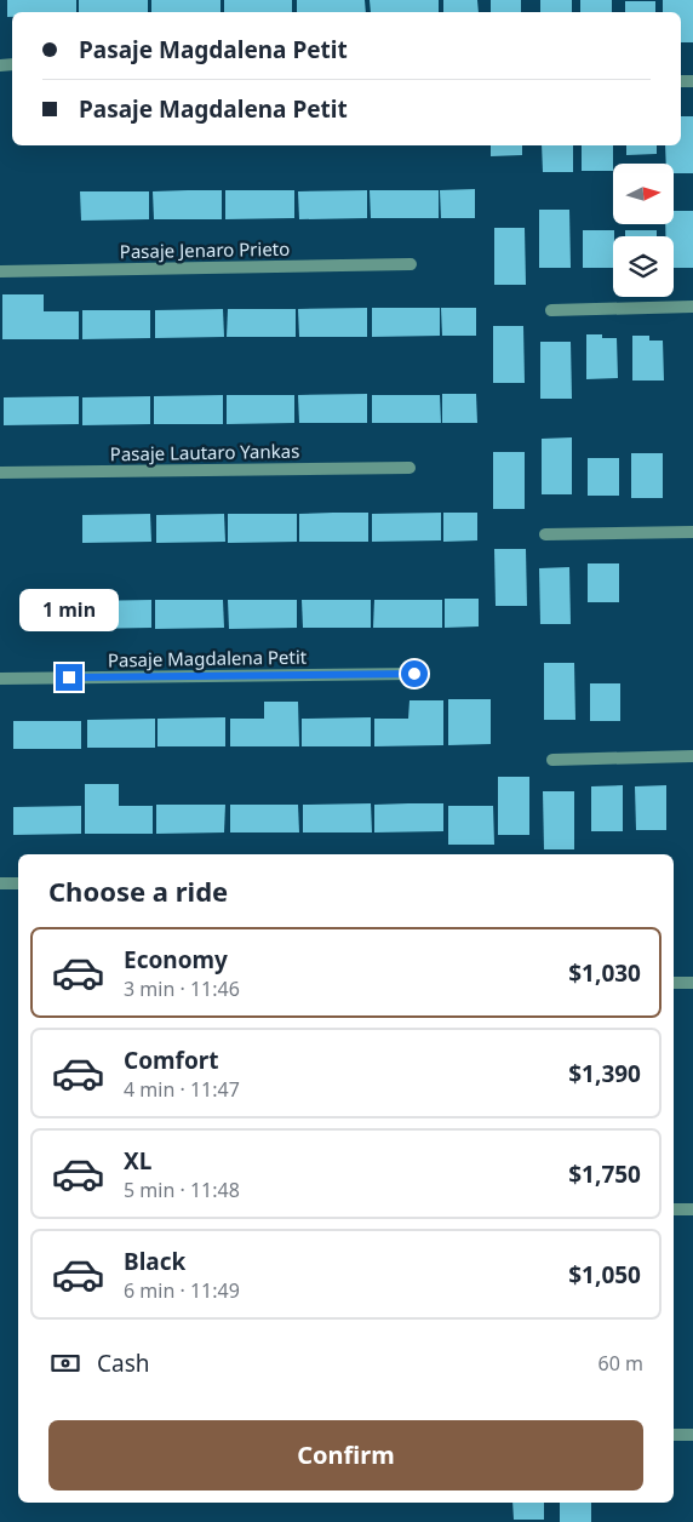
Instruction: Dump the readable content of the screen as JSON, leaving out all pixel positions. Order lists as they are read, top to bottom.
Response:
{
  "streets": {
    "street": ["Pasaje Jenaro Prieto", "Pasaje Lautaro Yankas", "Pasaje Magdalena Petit"]
  },
  "north": "right",
  "page": {
    "banner": ["Pasaje Magdalena Petit", "Pasaje Magdalena Petit"],
    "bubble": "1 min",
    "heading": "Choose a ride",
    "list": [
      {
        "name": "Economy",
        "note": "3 min · 11:46",
        "value": "$1,030"
      },
      {
        "name": "Comfort",
        "note": "4 min · 11:47",
        "value": "$1,390"
      },
      {
        "name": "XL",
        "note": "5 min · 11:48",
        "value": "$1,750"
      },
      {
        "name": "Black",
        "note": "6 min · 11:49",
        "value": "$1,050"
      }
    ],
    "pay": ["Cash", "60 m"],
    "buttons": "Confirm"
  }
}
